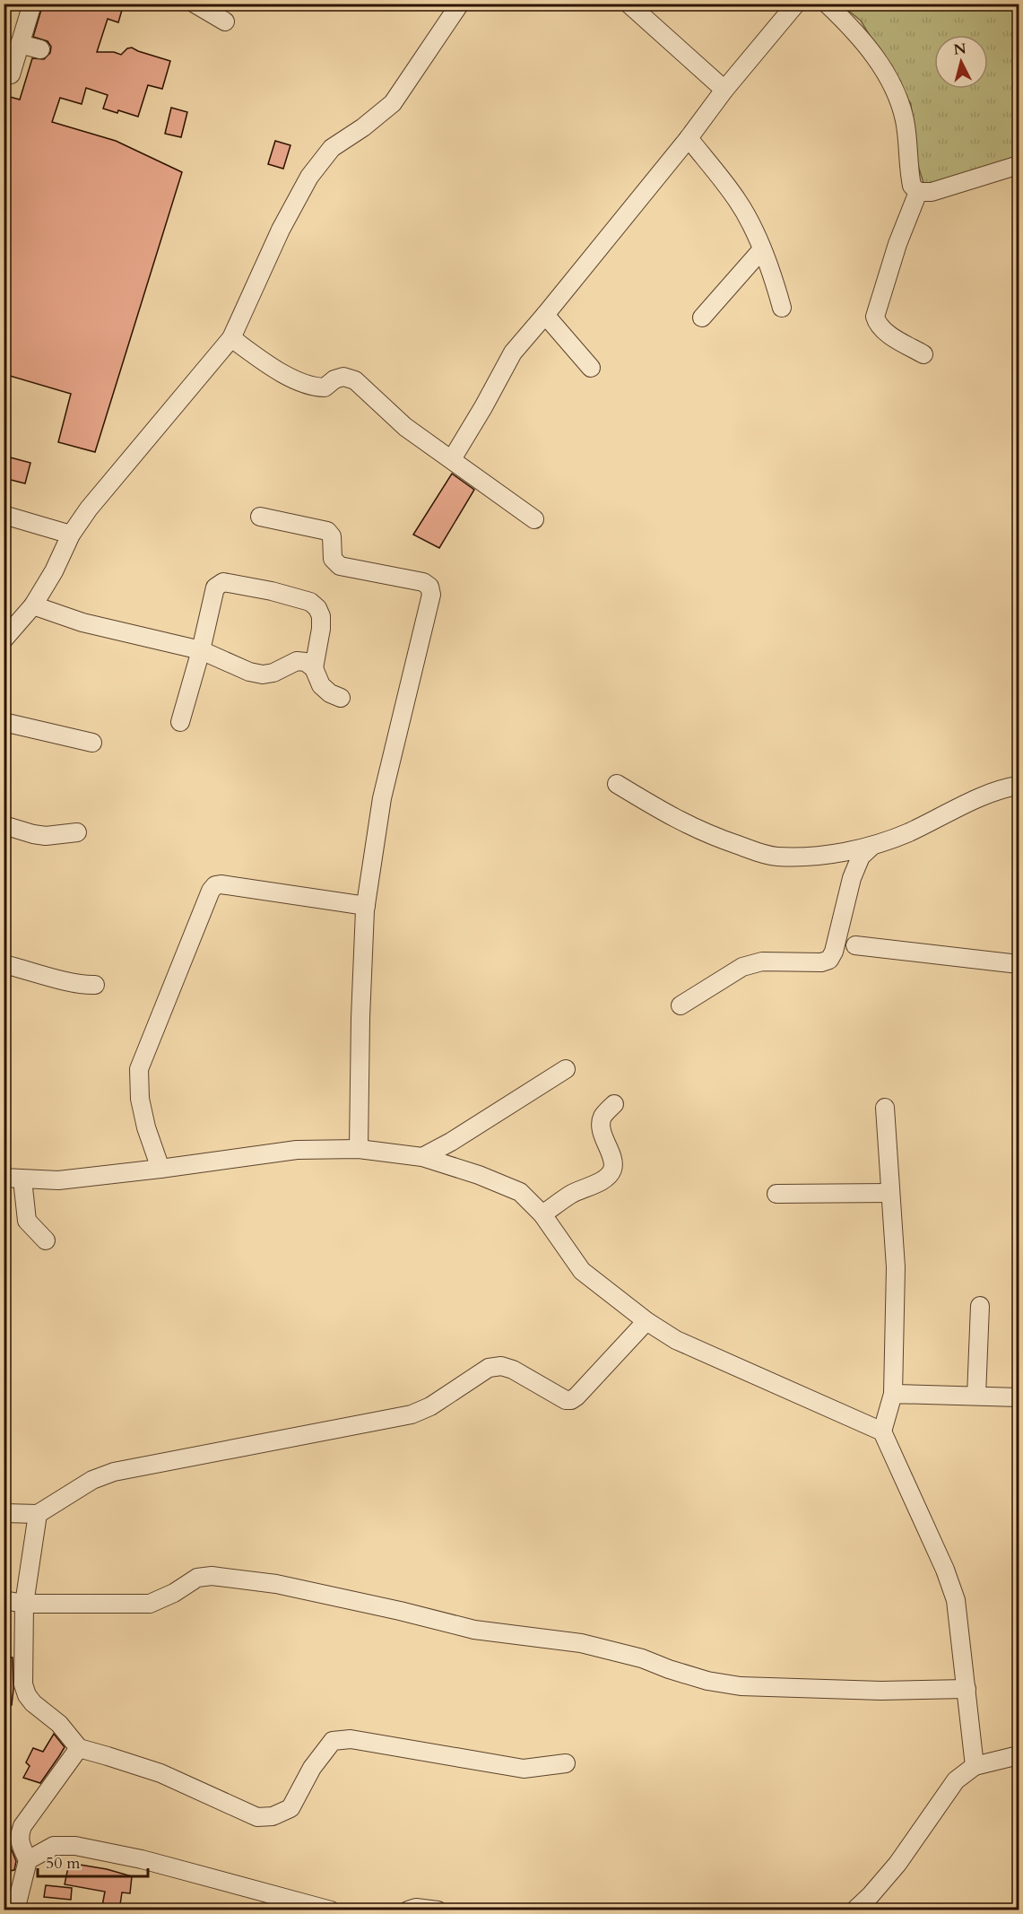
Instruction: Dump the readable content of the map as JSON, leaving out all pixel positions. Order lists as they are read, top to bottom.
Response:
{
  "scale_bar": "50 m",
  "north": "top"
}
